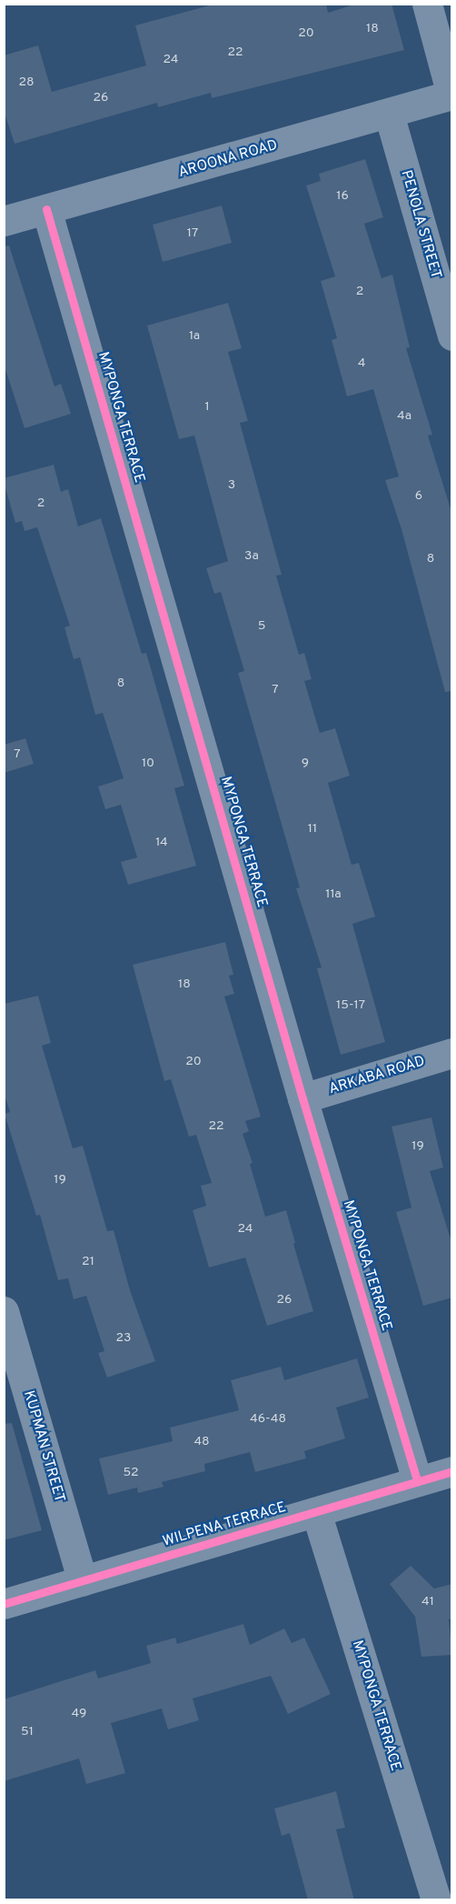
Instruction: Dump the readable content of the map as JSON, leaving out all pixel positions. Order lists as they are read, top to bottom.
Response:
{
  "streets": {
    "street": [
      "AROONA ROAD",
      "PENOLA STREET",
      "MYPONGA TERRACE",
      "ARKABA ROAD",
      "KUPMAN STREET",
      "WILPENA TERRACE"
    ]
  },
  "crossings": [
    ["AROONA ROAD", "PENOLA STREET"],
    ["AROONA ROAD", "MYPONGA TERRACE"],
    ["MYPONGA TERRACE", "ARKABA ROAD"],
    ["MYPONGA TERRACE", "WILPENA TERRACE"],
    ["KUPMAN STREET", "WILPENA TERRACE"]
  ],
  "house_numbers": [
    "18",
    "20",
    "22",
    "24",
    "28",
    "26",
    "16",
    "17",
    "2",
    "1a",
    "4",
    "1",
    "4a",
    "3",
    "6",
    "2",
    "3a",
    "8",
    "5",
    "8",
    "7",
    "7",
    "10",
    "9",
    "11",
    "14",
    "11a",
    "18",
    "15-17",
    "20",
    "22",
    "19",
    "19",
    "24",
    "21",
    "26",
    "23",
    "46-48",
    "48",
    "52",
    "41",
    "49",
    "51"
  ]
}
